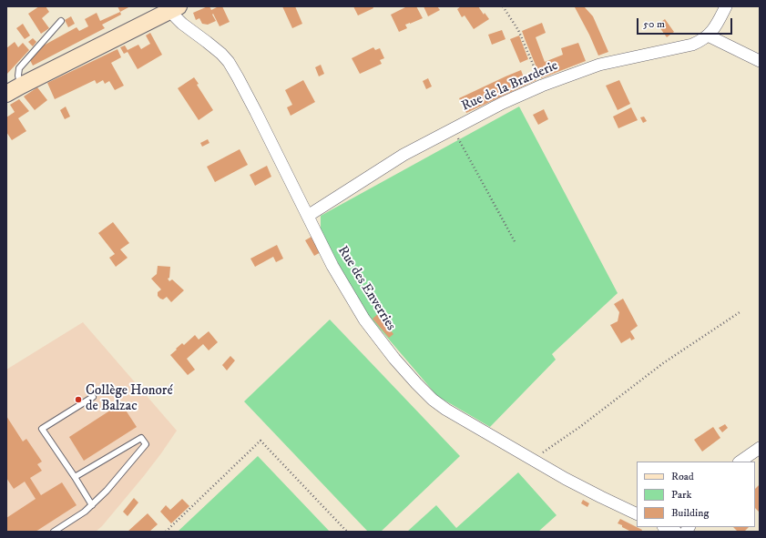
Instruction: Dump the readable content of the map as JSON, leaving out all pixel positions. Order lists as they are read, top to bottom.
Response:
{
  "streets": {
    "street": ["Rue de la Brarderie", "Rue des Enverries"]
  },
  "crossings": [
    ["Rue de la Brarderie", "Rue des Enverries"]
  ],
  "places": ["Collège Honoré de Balzac"],
  "legend": ["Road", "Park", "Building"],
  "scale_bar": "50 m"
}
